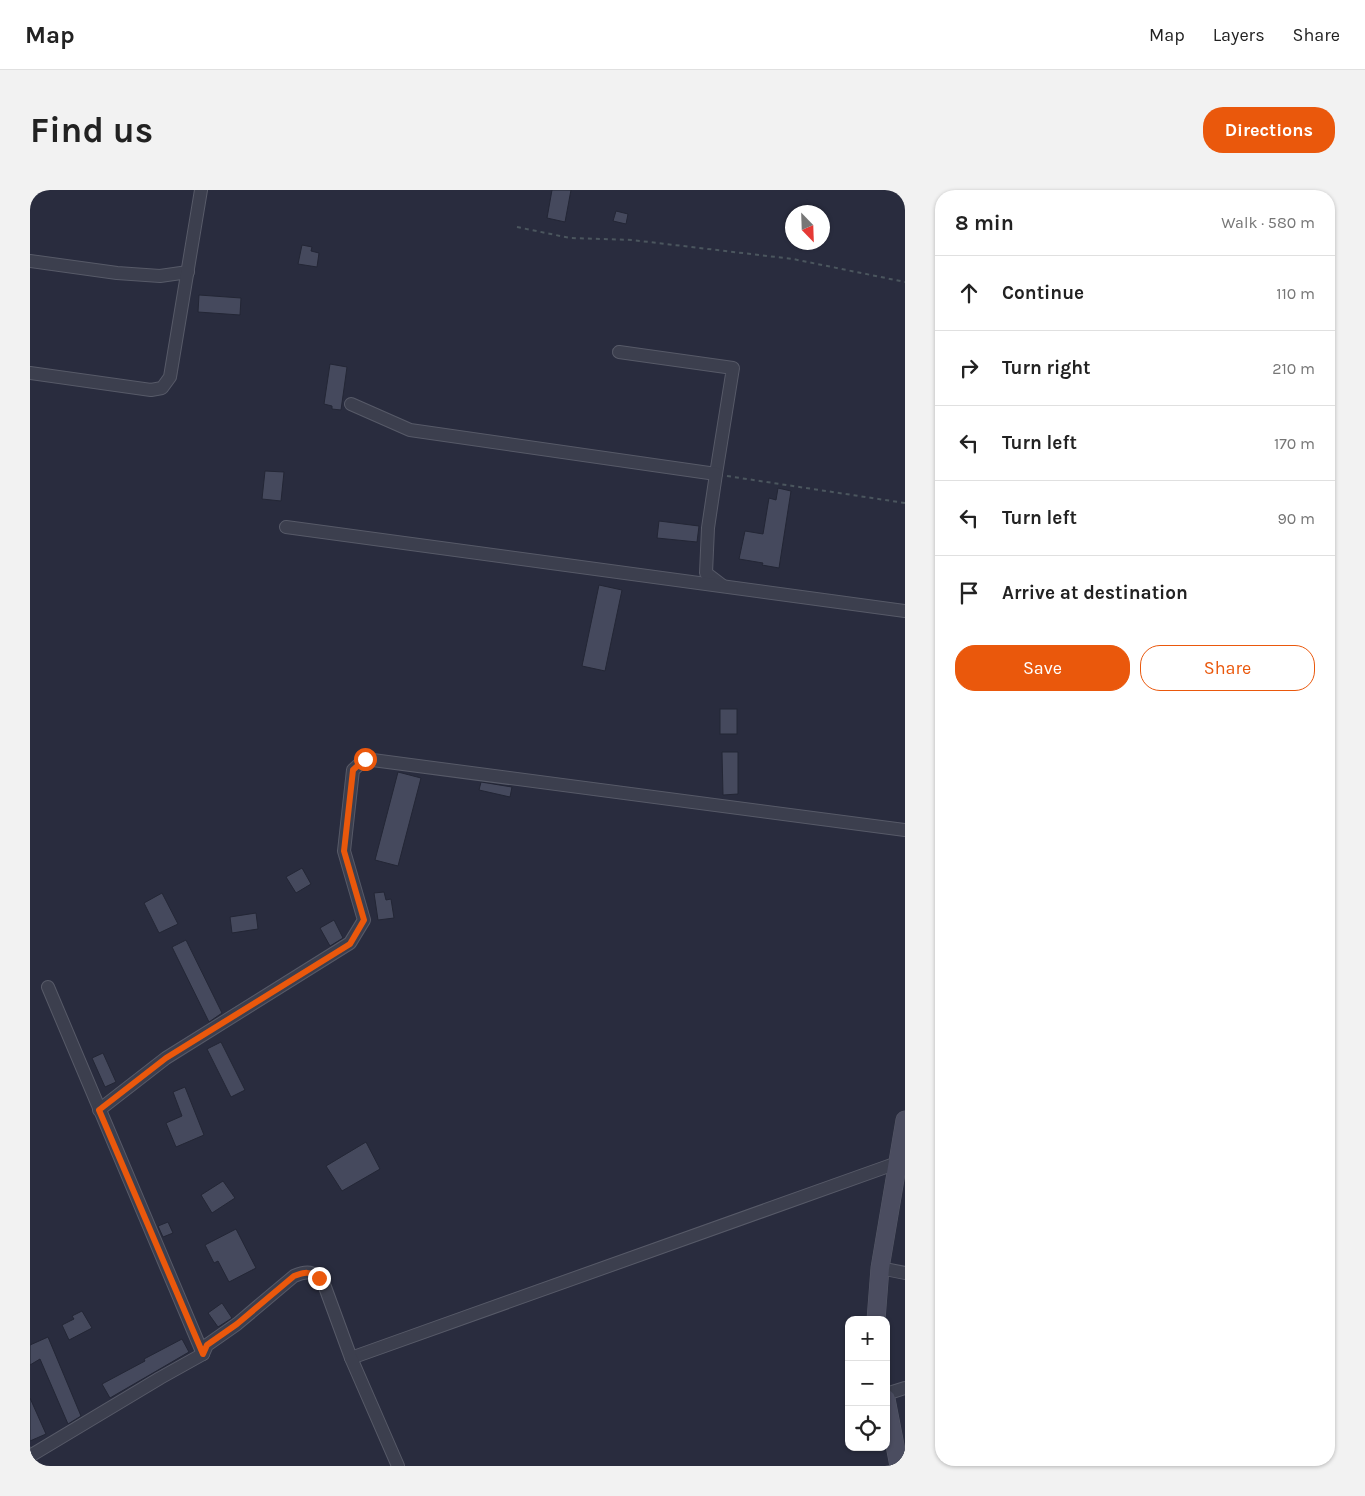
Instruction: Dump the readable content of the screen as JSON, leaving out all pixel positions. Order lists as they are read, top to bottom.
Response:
{
  "north": "bottom right",
  "page": {
    "header": "Map",
    "nav": ["Map", "Layers", "Share"],
    "buttons": [
      "Directions",
      ["Save", "Share"]
    ],
    "title": "Find us",
    "heading": ["8 min", "Walk · 580 m"],
    "list": [
      ["Continue", "110 m"],
      ["Turn right", "210 m"],
      ["Turn left", "170 m"],
      ["Turn left", "90 m"],
      "Arrive at destination"
    ],
    "map_buttons": ["+", "−"]
  }
}
